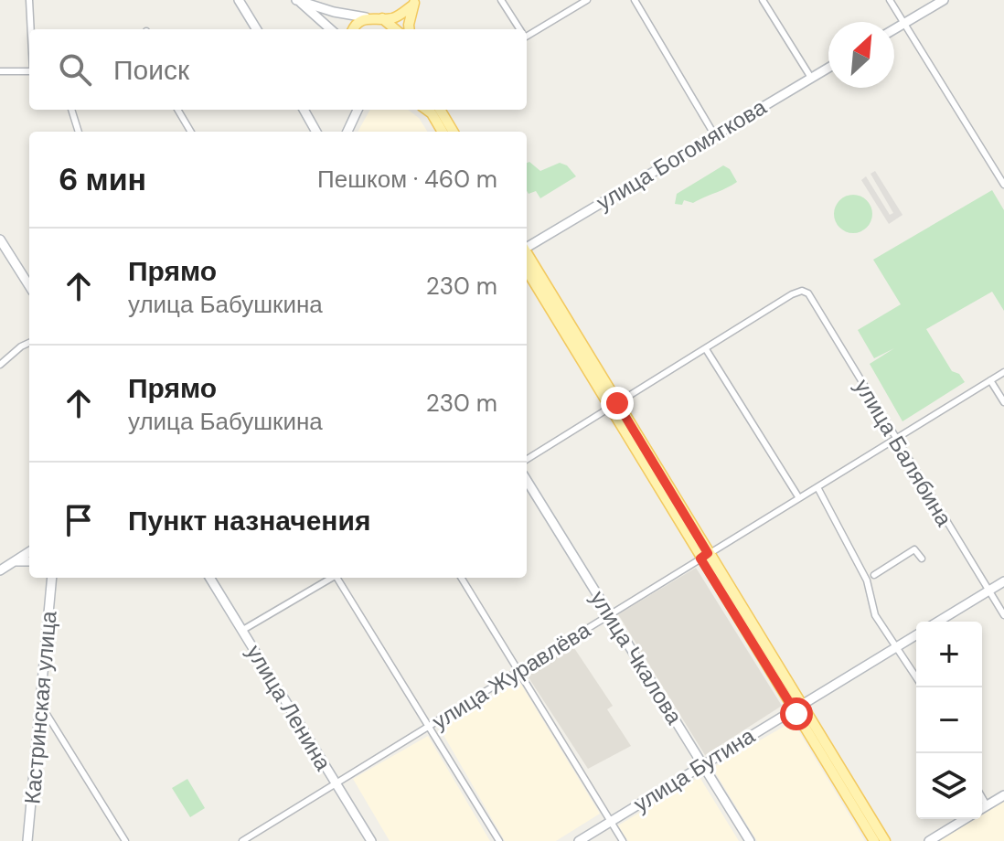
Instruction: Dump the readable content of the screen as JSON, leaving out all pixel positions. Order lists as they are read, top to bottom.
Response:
{
  "streets": {
    "main road": [
      "улица Богомягкова",
      "улица Чкалова",
      "Кастринская улица",
      "улица Ленина",
      "улица Бутина"
    ],
    "street": ["улица Балябина", "улица Журавлёва"]
  },
  "crossings": [
    ["улица Балябина", "улица Журавлёва"],
    ["улица Чкалова", "улица Журавлёва"],
    ["улица Чкалова", "улица Бутина"],
    ["улица Журавлёва", "улица Ленина"]
  ],
  "north": "top right",
  "page": {
    "search": "Поиск",
    "heading": ["6 мин", "Пешком · 460 m"],
    "list": [
      ["Прямо", "улица Бабушкина", "230 m"],
      ["Прямо", "улица Бабушкина", "230 m"],
      "Пункт назначения"
    ],
    "map_buttons": ["+", "−"]
  }
}
